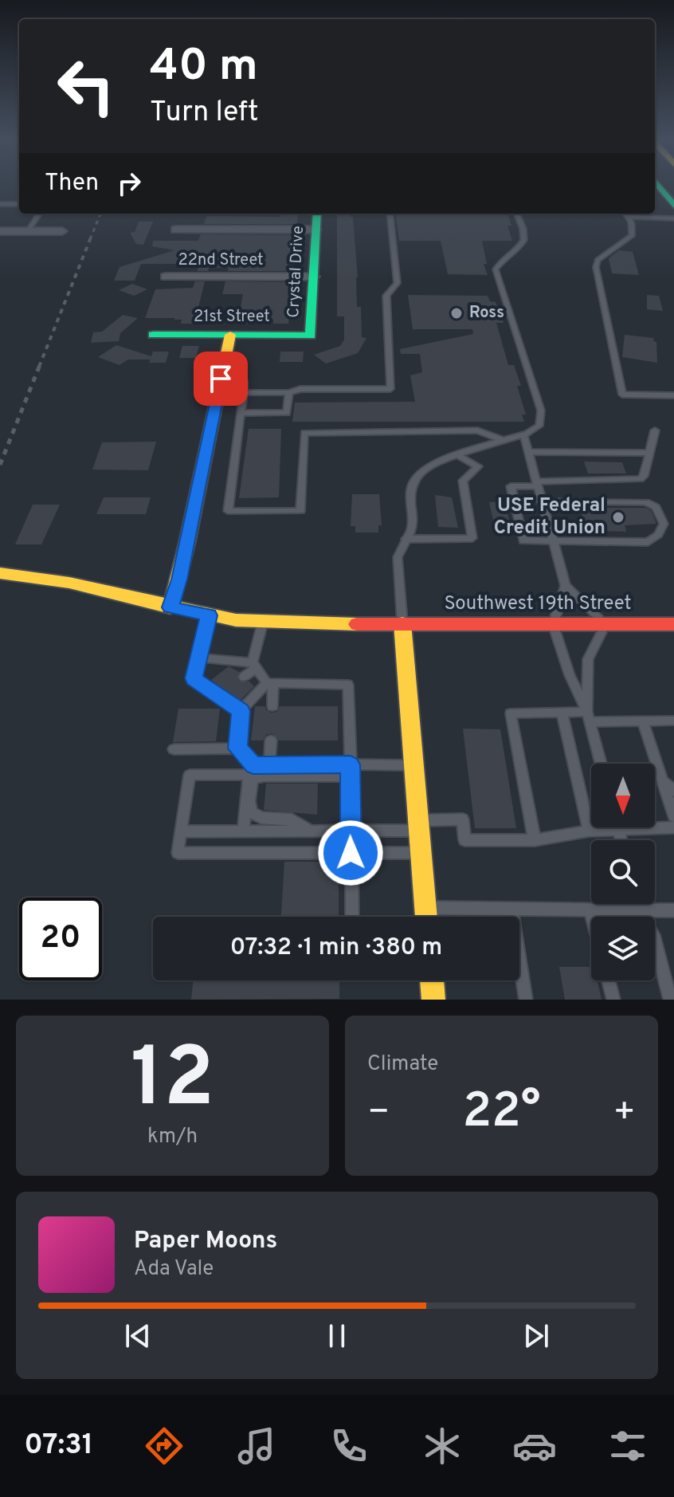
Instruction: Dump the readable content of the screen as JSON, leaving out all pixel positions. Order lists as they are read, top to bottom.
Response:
{
  "streets": {
    "main road": ["Crystal Drive", "21st Street", "Southwest 19th Street"],
    "street": ["22nd Street"]
  },
  "crossings": [
    ["22nd Street", "Crystal Drive"],
    ["Crystal Drive", "21st Street"]
  ],
  "places": ["Ross", "USE Federal Credit Union"],
  "north": "bottom",
  "page": {
    "turn": ["40 m", "Turn left"],
    "then": "Then",
    "limit": "20",
    "trip": "07:32 · 1 min · 380 m",
    "tile": [
      ["12", "km/h"],
      "Climate"
    ],
    "heat": ["−", "22°", "+"],
    "song": ["Paper Moons", "Ada Vale"],
    "tabs": "07:31"
  }
}
